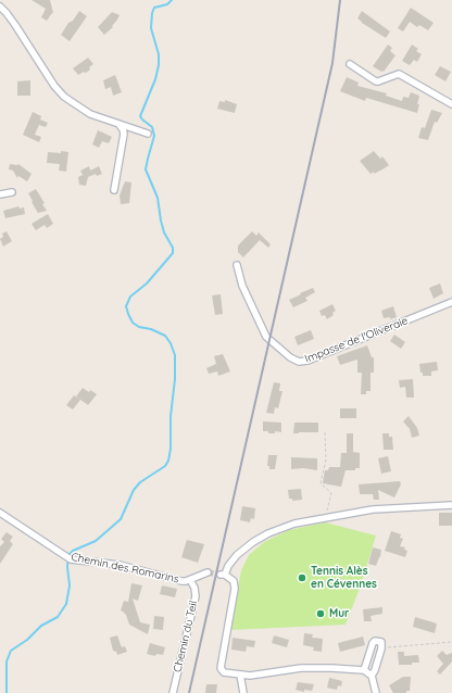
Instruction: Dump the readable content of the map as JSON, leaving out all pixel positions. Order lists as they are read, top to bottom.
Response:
{
  "streets": {
    "street": ["Impasse de l'Oliveraie", "Chemin des Romarins", "Chemin du Teil"]
  },
  "crossings": [
    ["Chemin des Romarins", "Chemin du Teil"]
  ],
  "places": ["Tennis Alès en Cévennes", "Mur"]
}
